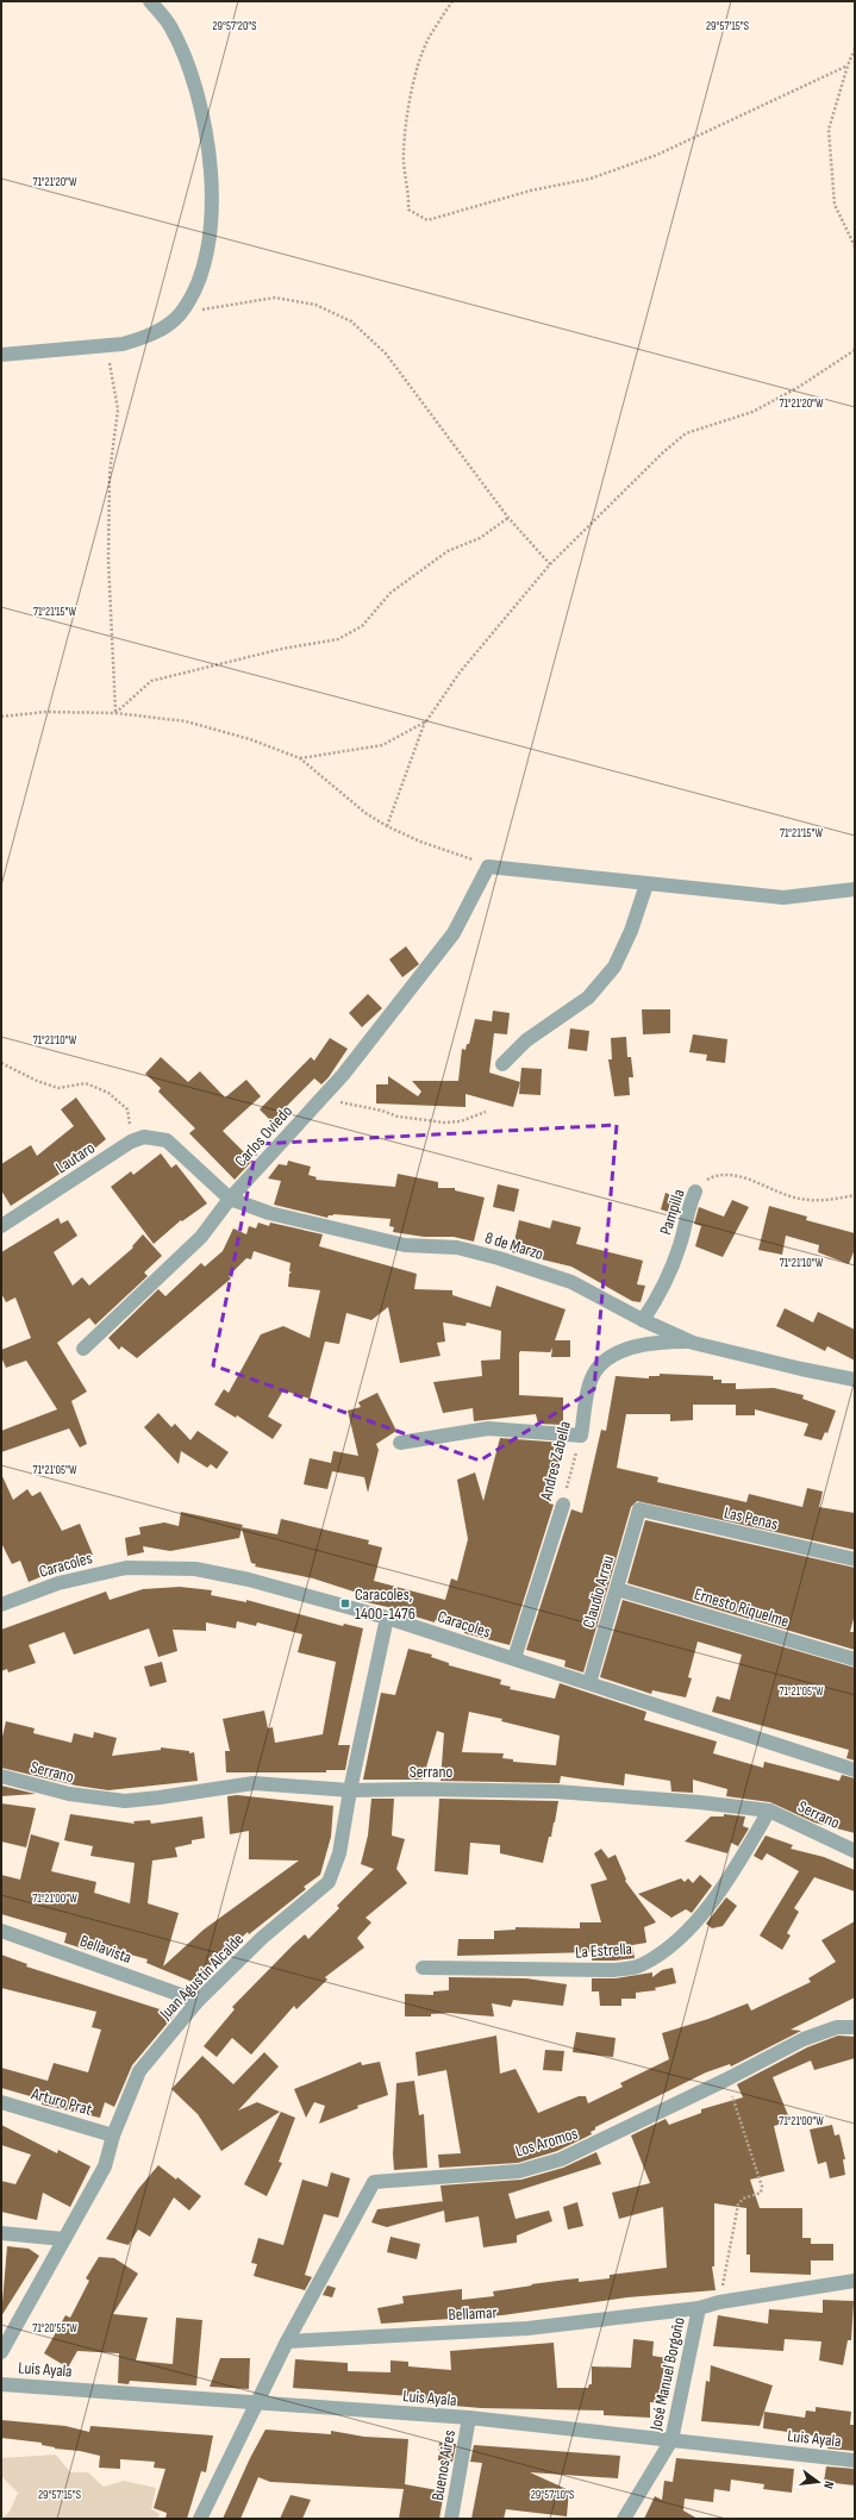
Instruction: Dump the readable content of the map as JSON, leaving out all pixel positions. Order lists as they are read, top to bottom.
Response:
{
  "streets": {
    "street": [
      "Carlos Oviedo",
      "Lautaro",
      "Pampilla",
      "8 de Marzo",
      "Andres Zabella",
      "Las Penas",
      "Caracoles",
      "Claudio Arrau",
      "Ernesto Riquelme",
      "Serrano",
      "Bellavista",
      "La Estrella",
      "Juan Agustín Alcalde",
      "Arturo Prat",
      "Los Aromos",
      "Bellamar",
      "Luis Ayala",
      "José Manuel Borgoño",
      "Buenos Aires"
    ]
  },
  "crossings": [
    ["Carlos Oviedo", "8 de Marzo"],
    ["Lautaro", "8 de Marzo"],
    ["Pampilla", "8 de Marzo"],
    ["8 de Marzo", "Andres Zabella"],
    ["Andres Zabella", "Caracoles"],
    ["Las Penas", "Claudio Arrau"],
    ["Caracoles", "Claudio Arrau"],
    ["Caracoles", "Juan Agustín Alcalde"],
    ["Claudio Arrau", "Ernesto Riquelme"],
    ["Serrano", "La Estrella"],
    ["Serrano", "Juan Agustín Alcalde"],
    ["Bellavista", "Juan Agustín Alcalde"],
    ["Juan Agustín Alcalde", "Arturo Prat"],
    ["Los Aromos", "Bellamar"],
    ["Bellamar", "José Manuel Borgoño"],
    ["Luis Ayala", "José Manuel Borgoño"],
    ["Luis Ayala", "Buenos Aires"]
  ],
  "places": {
    "transit": ["Caracoles, 1400-1476"]
  },
  "north": "right",
  "coordinates": [
    "29°57'20\"S",
    "29°57'15\"S",
    "71°21'20\"W",
    "71°21'15\"W",
    "71°21'10\"W",
    "71°21'05\"W",
    "71°21'00\"W",
    "71°20'55\"W",
    "29°57'10\"S"
  ]
}
